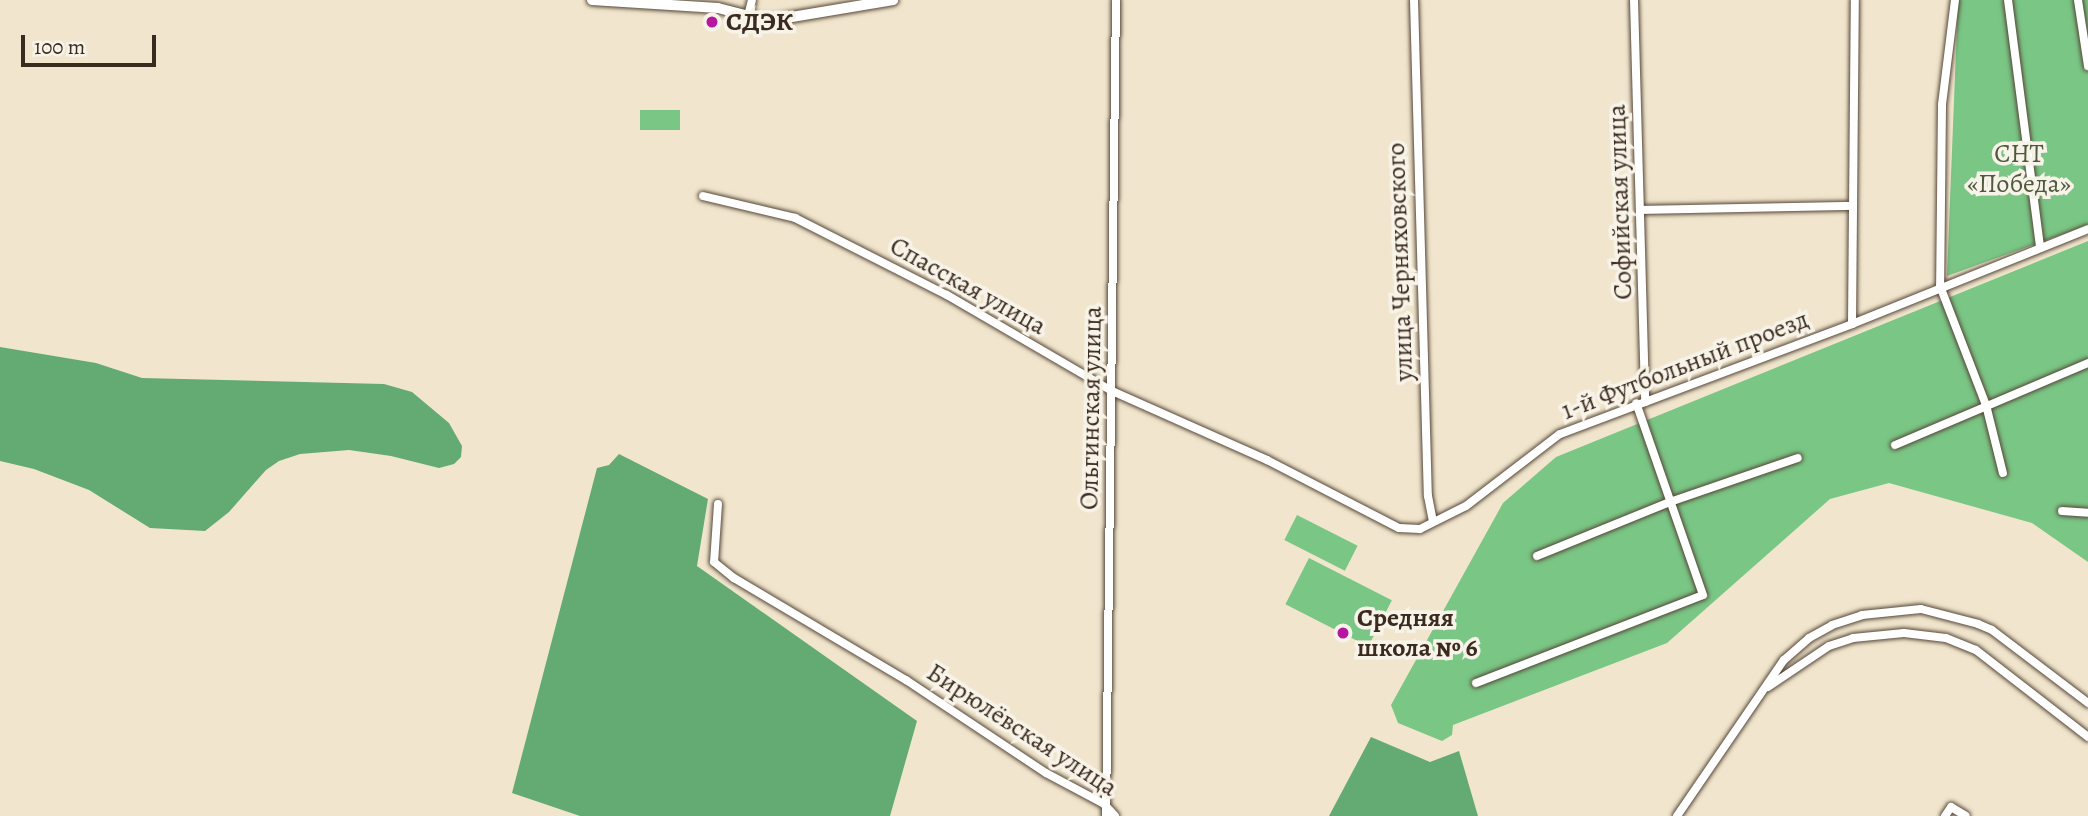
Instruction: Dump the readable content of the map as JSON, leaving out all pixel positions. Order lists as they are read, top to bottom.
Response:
{
  "streets": {
    "street": [
      "Софийская улица",
      "улица Черняховского",
      "Спасская улица",
      "1-й Футбольный проезд",
      "Ольгинская улица",
      "Бирюлёвская улица"
    ]
  },
  "crossings": [
    ["Софийская улица", "1-й Футбольный проезд"],
    ["улица Черняховского", "Спасская улица"],
    ["улица Черняховского", "1-й Футбольный проезд"],
    ["Спасская улица", "1-й Футбольный проезд"],
    ["Спасская улица", "Ольгинская улица"],
    ["Ольгинская улица", "Бирюлёвская улица"]
  ],
  "parks": ["СНТ «Победа»"],
  "places": ["СДЭК", "Средняя школа № 6"],
  "scale_bar": "100 m"
}
